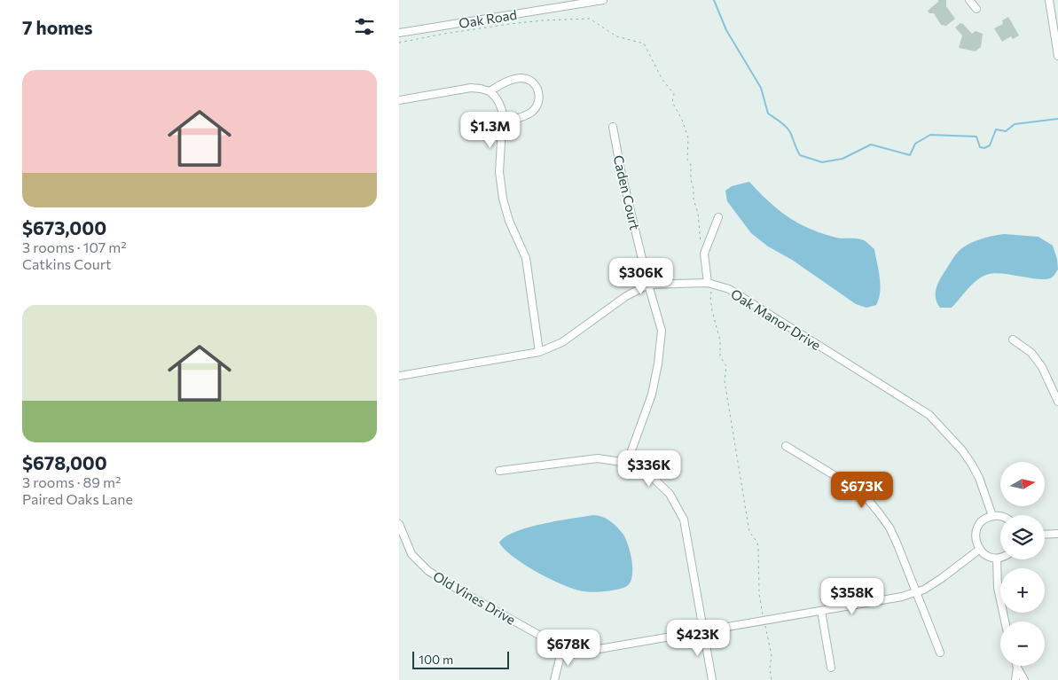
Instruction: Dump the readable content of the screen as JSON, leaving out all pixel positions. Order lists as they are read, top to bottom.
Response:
{
  "streets": {
    "street": [
      "Oak Road",
      "Caden Court",
      "Oak Manor Drive",
      "Old Vines Drive"
    ]
  },
  "crossings": [
    ["Caden Court", "Oak Manor Drive"]
  ],
  "scale_bar": "100 m",
  "north": "right",
  "page": {
    "heading": "7 homes",
    "list": [
      {
        "name": "$673,000",
        "note": "3 rooms · 107 m² · Catkins Court"
      },
      {
        "name": "$678,000",
        "note": "3 rooms · 89 m² · Paired Oaks Lane"
      }
    ],
    "price": [
      "$1.3M",
      "$306K",
      "$336K",
      "$673K",
      "$358K",
      "$423K",
      "$678K"
    ],
    "map_buttons": ["+", "−"],
    "scale": "100 m"
  }
}
